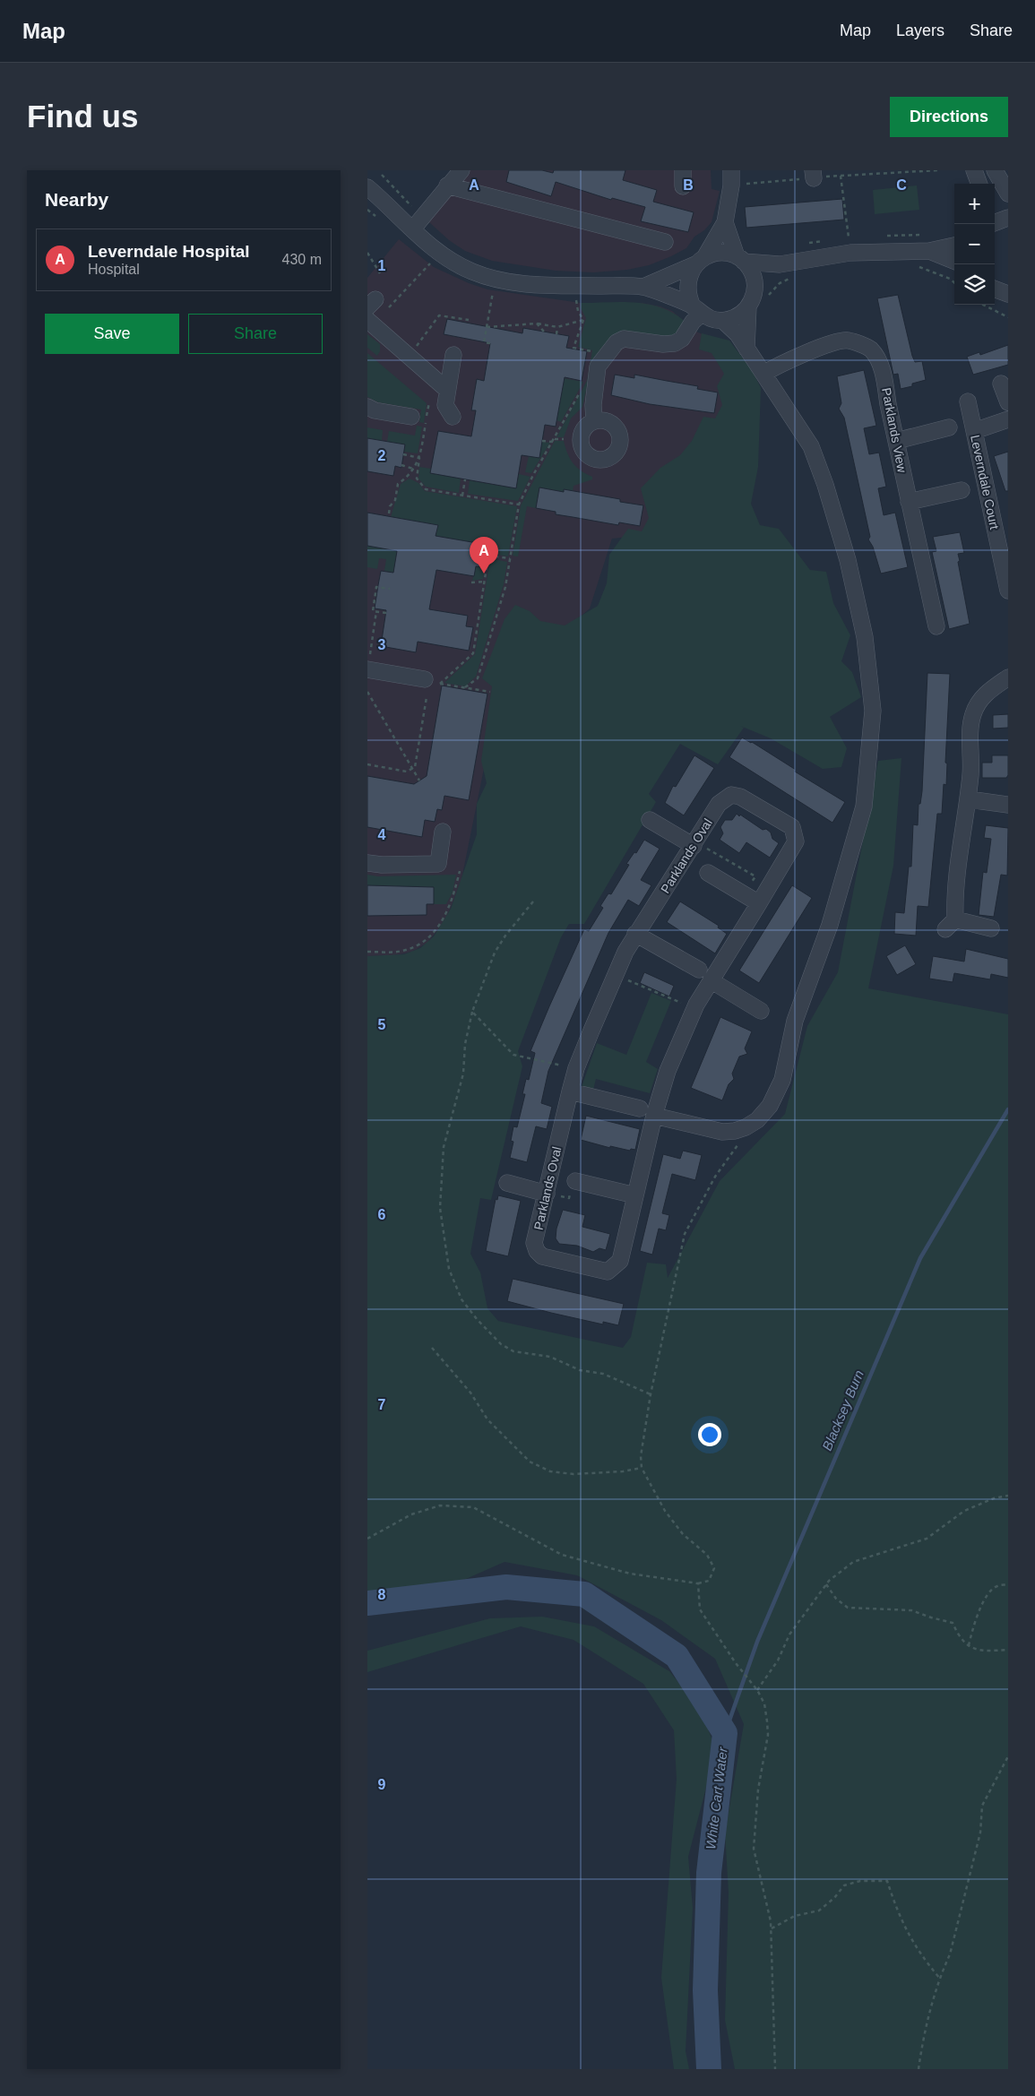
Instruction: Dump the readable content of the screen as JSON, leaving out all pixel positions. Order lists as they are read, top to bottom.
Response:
{
  "streets": {
    "street": ["Parklands View", "Leverndale Court", "Parklands Oval"]
  },
  "water": ["Blacksey Burn", "White Cart Water"],
  "page": {
    "header": "Map",
    "nav": ["Map", "Layers", "Share"],
    "buttons": [
      "Directions",
      ["Save", "Share"]
    ],
    "title": "Find us",
    "heading": "Nearby",
    "map_buttons": ["+", "−"],
    "list": [
      {
        "mark": "A",
        "name": "Leverndale Hospital",
        "note": "Hospital",
        "value": "430 m"
      }
    ],
    "pins": "A"
  },
  "grid": {
    "columns": ["A", "B", "C"],
    "rows": [
      "1",
      "2",
      "3",
      "4",
      "5",
      "6",
      "7",
      "8",
      "9"
    ]
  }
}
